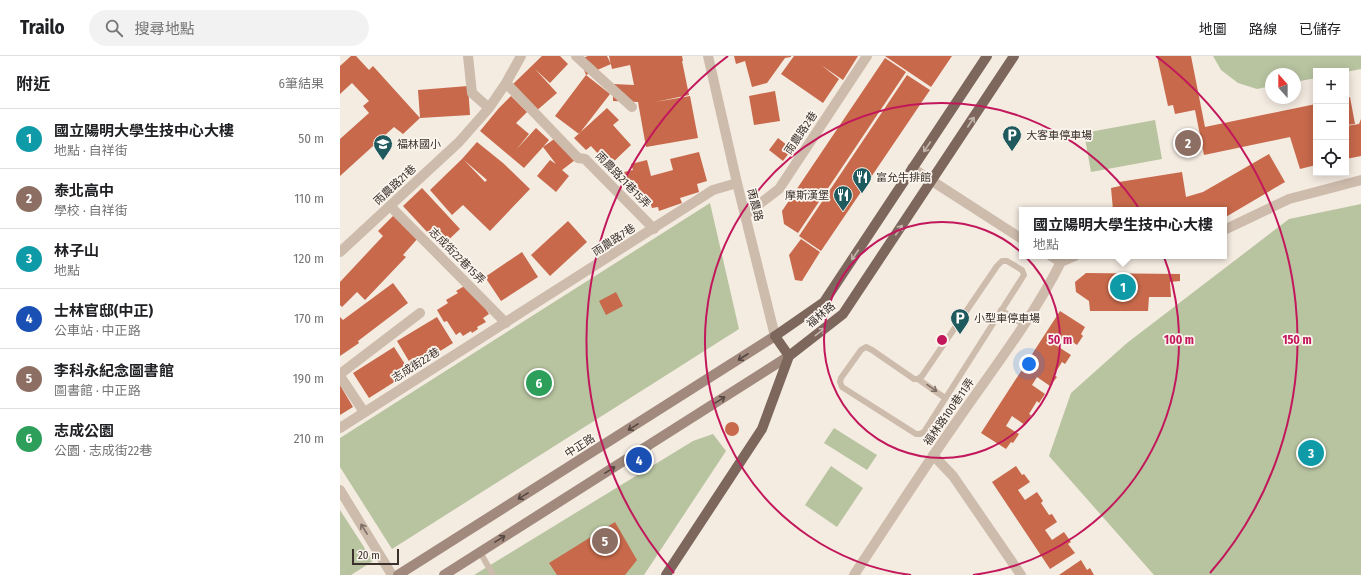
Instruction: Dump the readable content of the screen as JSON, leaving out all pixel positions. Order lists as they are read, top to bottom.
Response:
{
  "streets": {
    "main road": ["雨農路", "福林路", "中正路"],
    "street": [
      "雨農路2巷",
      "雨農路21巷15弄",
      "雨農路21巷",
      "雨農路7巷",
      "志成街22巷15弄",
      "志成街22巷",
      "福林路100巷11弄"
    ]
  },
  "crossings": [
    ["雨農路2巷", "雨農路"],
    ["雨農路21巷15弄", "雨農路21巷"],
    ["雨農路21巷15弄", "雨農路7巷"],
    ["雨農路21巷", "志成街22巷15弄"],
    ["雨農路", "雨農路7巷"],
    ["雨農路", "福林路"],
    ["雨農路", "中正路"],
    ["雨農路7巷", "志成街22巷15弄"],
    ["雨農路7巷", "志成街22巷"],
    ["志成街22巷15弄", "志成街22巷"],
    ["福林路", "中正路"]
  ],
  "places": {
    "parking": ["大客車停車場", "小型車停車場"],
    "school or university": ["福林國小"],
    "restaurant": ["富允牛排館", "摩斯漢堡"]
  },
  "scale_bar": "20 m",
  "north": "top",
  "page": {
    "header": "Trailo",
    "search": "搜尋地點",
    "nav": ["地圖", "路線", "已儲存"],
    "heading": ["附近", "6筆結果"],
    "map_buttons": ["+", "−"],
    "list": [
      {
        "mark": "1",
        "name": "國立陽明大學生技中心大樓",
        "note": "地點 · 自祥街",
        "value": "50 m"
      },
      {
        "mark": "2",
        "name": "泰北高中",
        "note": "學校 · 自祥街",
        "value": "110 m"
      },
      {
        "mark": "3",
        "name": "林子山",
        "note": "地點",
        "value": "120 m"
      },
      {
        "mark": "4",
        "name": "士林官邸(中正)",
        "note": "公車站 · 中正路",
        "value": "170 m"
      },
      {
        "mark": "5",
        "name": "李科永紀念圖書館",
        "note": "圖書館 · 中正路",
        "value": "190 m"
      },
      {
        "mark": "6",
        "name": "志成公園",
        "note": "公園 · 志成街22巷",
        "value": "210 m"
      }
    ],
    "pins": [
      "2",
      "1",
      "6",
      "3",
      "4",
      "5"
    ],
    "popup": ["國立陽明大學生技中心大樓", "地點"],
    "scale": "20 m"
  },
  "rings": ["50 m", "100 m", "150 m"]
}
